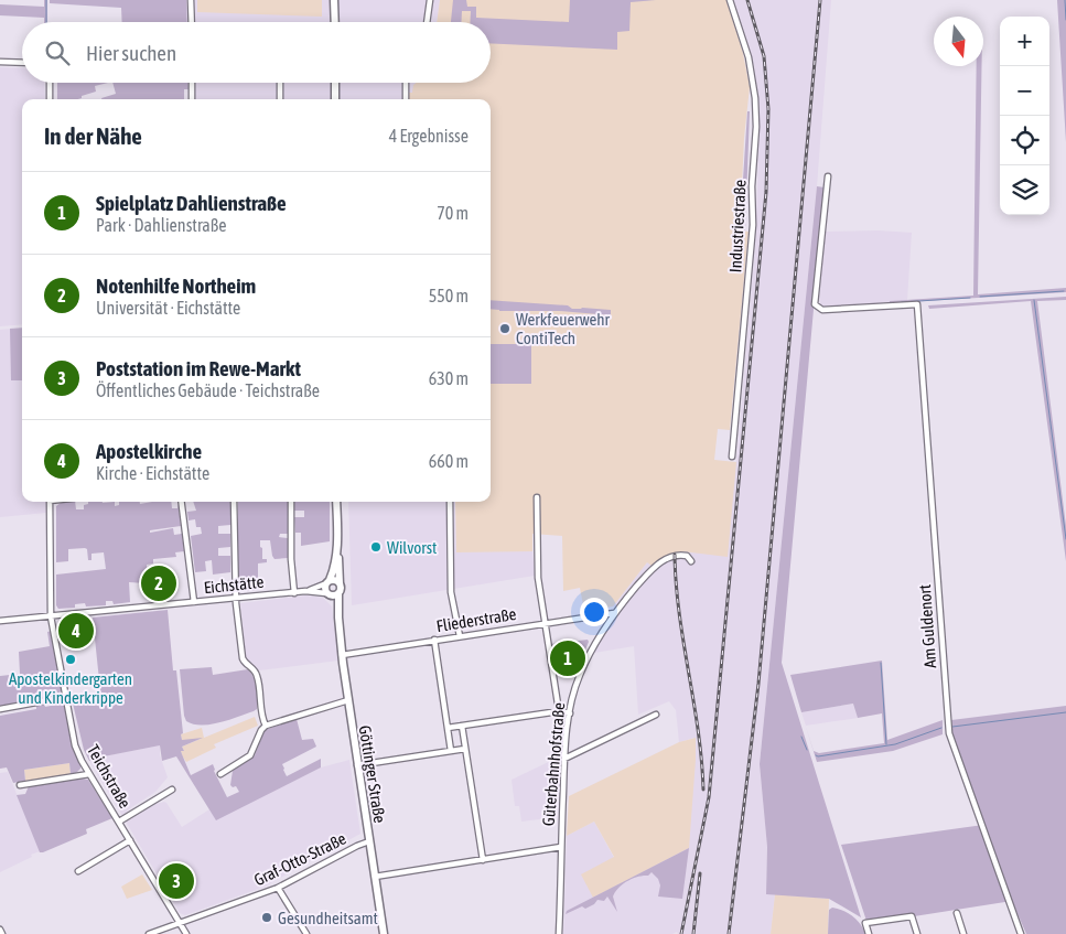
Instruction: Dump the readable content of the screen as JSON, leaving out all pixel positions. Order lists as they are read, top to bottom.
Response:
{
  "streets": {
    "main road": ["Göttinger Straße"],
    "street": [
      "Industriestraße",
      "Eichstätte",
      "Fliederstraße",
      "Am Guldenort",
      "Güterbahnhofstraße",
      "Teichstraße",
      "Graf-Otto-Straße"
    ]
  },
  "crossings": [
    ["Eichstätte", "Göttinger Straße"],
    ["Eichstätte", "Teichstraße"],
    ["Fliederstraße", "Güterbahnhofstraße"],
    ["Fliederstraße", "Göttinger Straße"],
    ["Göttinger Straße", "Graf-Otto-Straße"],
    ["Teichstraße", "Graf-Otto-Straße"]
  ],
  "places": [
    "Werkfeuerwehr ContiTech",
    "Wilvorst",
    "Apostelkindergarten und Kinderkrippe",
    "Gesundheitsamt"
  ],
  "north": "bottom",
  "page": {
    "map_buttons": ["+", "−"],
    "search": "Hier suchen",
    "heading": ["In der Nähe", "4 Ergebnisse"],
    "list": [
      {
        "mark": "1",
        "name": "Spielplatz Dahlienstraße",
        "note": "Park · Dahlienstraße",
        "value": "70 m"
      },
      {
        "mark": "2",
        "name": "Notenhilfe Northeim",
        "note": "Universität · Eichstätte",
        "value": "550 m"
      },
      {
        "mark": "3",
        "name": "Poststation im Rewe-Markt",
        "note": "Öffentliches Gebäude · Teichstraße",
        "value": "630 m"
      },
      {
        "mark": "4",
        "name": "Apostelkirche",
        "note": "Kirche · Eichstätte",
        "value": "660 m"
      }
    ],
    "pins": [
      "2",
      "4",
      "1",
      "3"
    ]
  }
}
